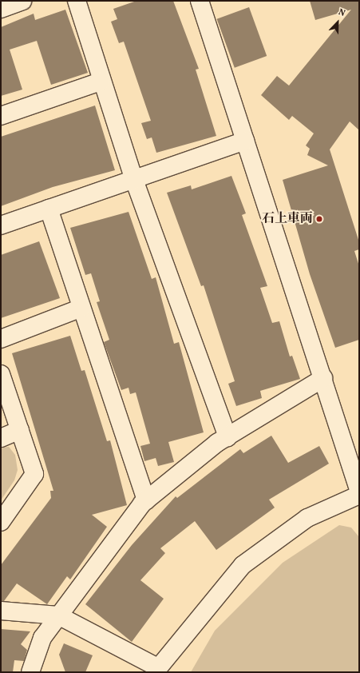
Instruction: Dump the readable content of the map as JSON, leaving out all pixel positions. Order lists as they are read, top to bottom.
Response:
{
  "places": ["石上車両"],
  "north": "top right"
}
